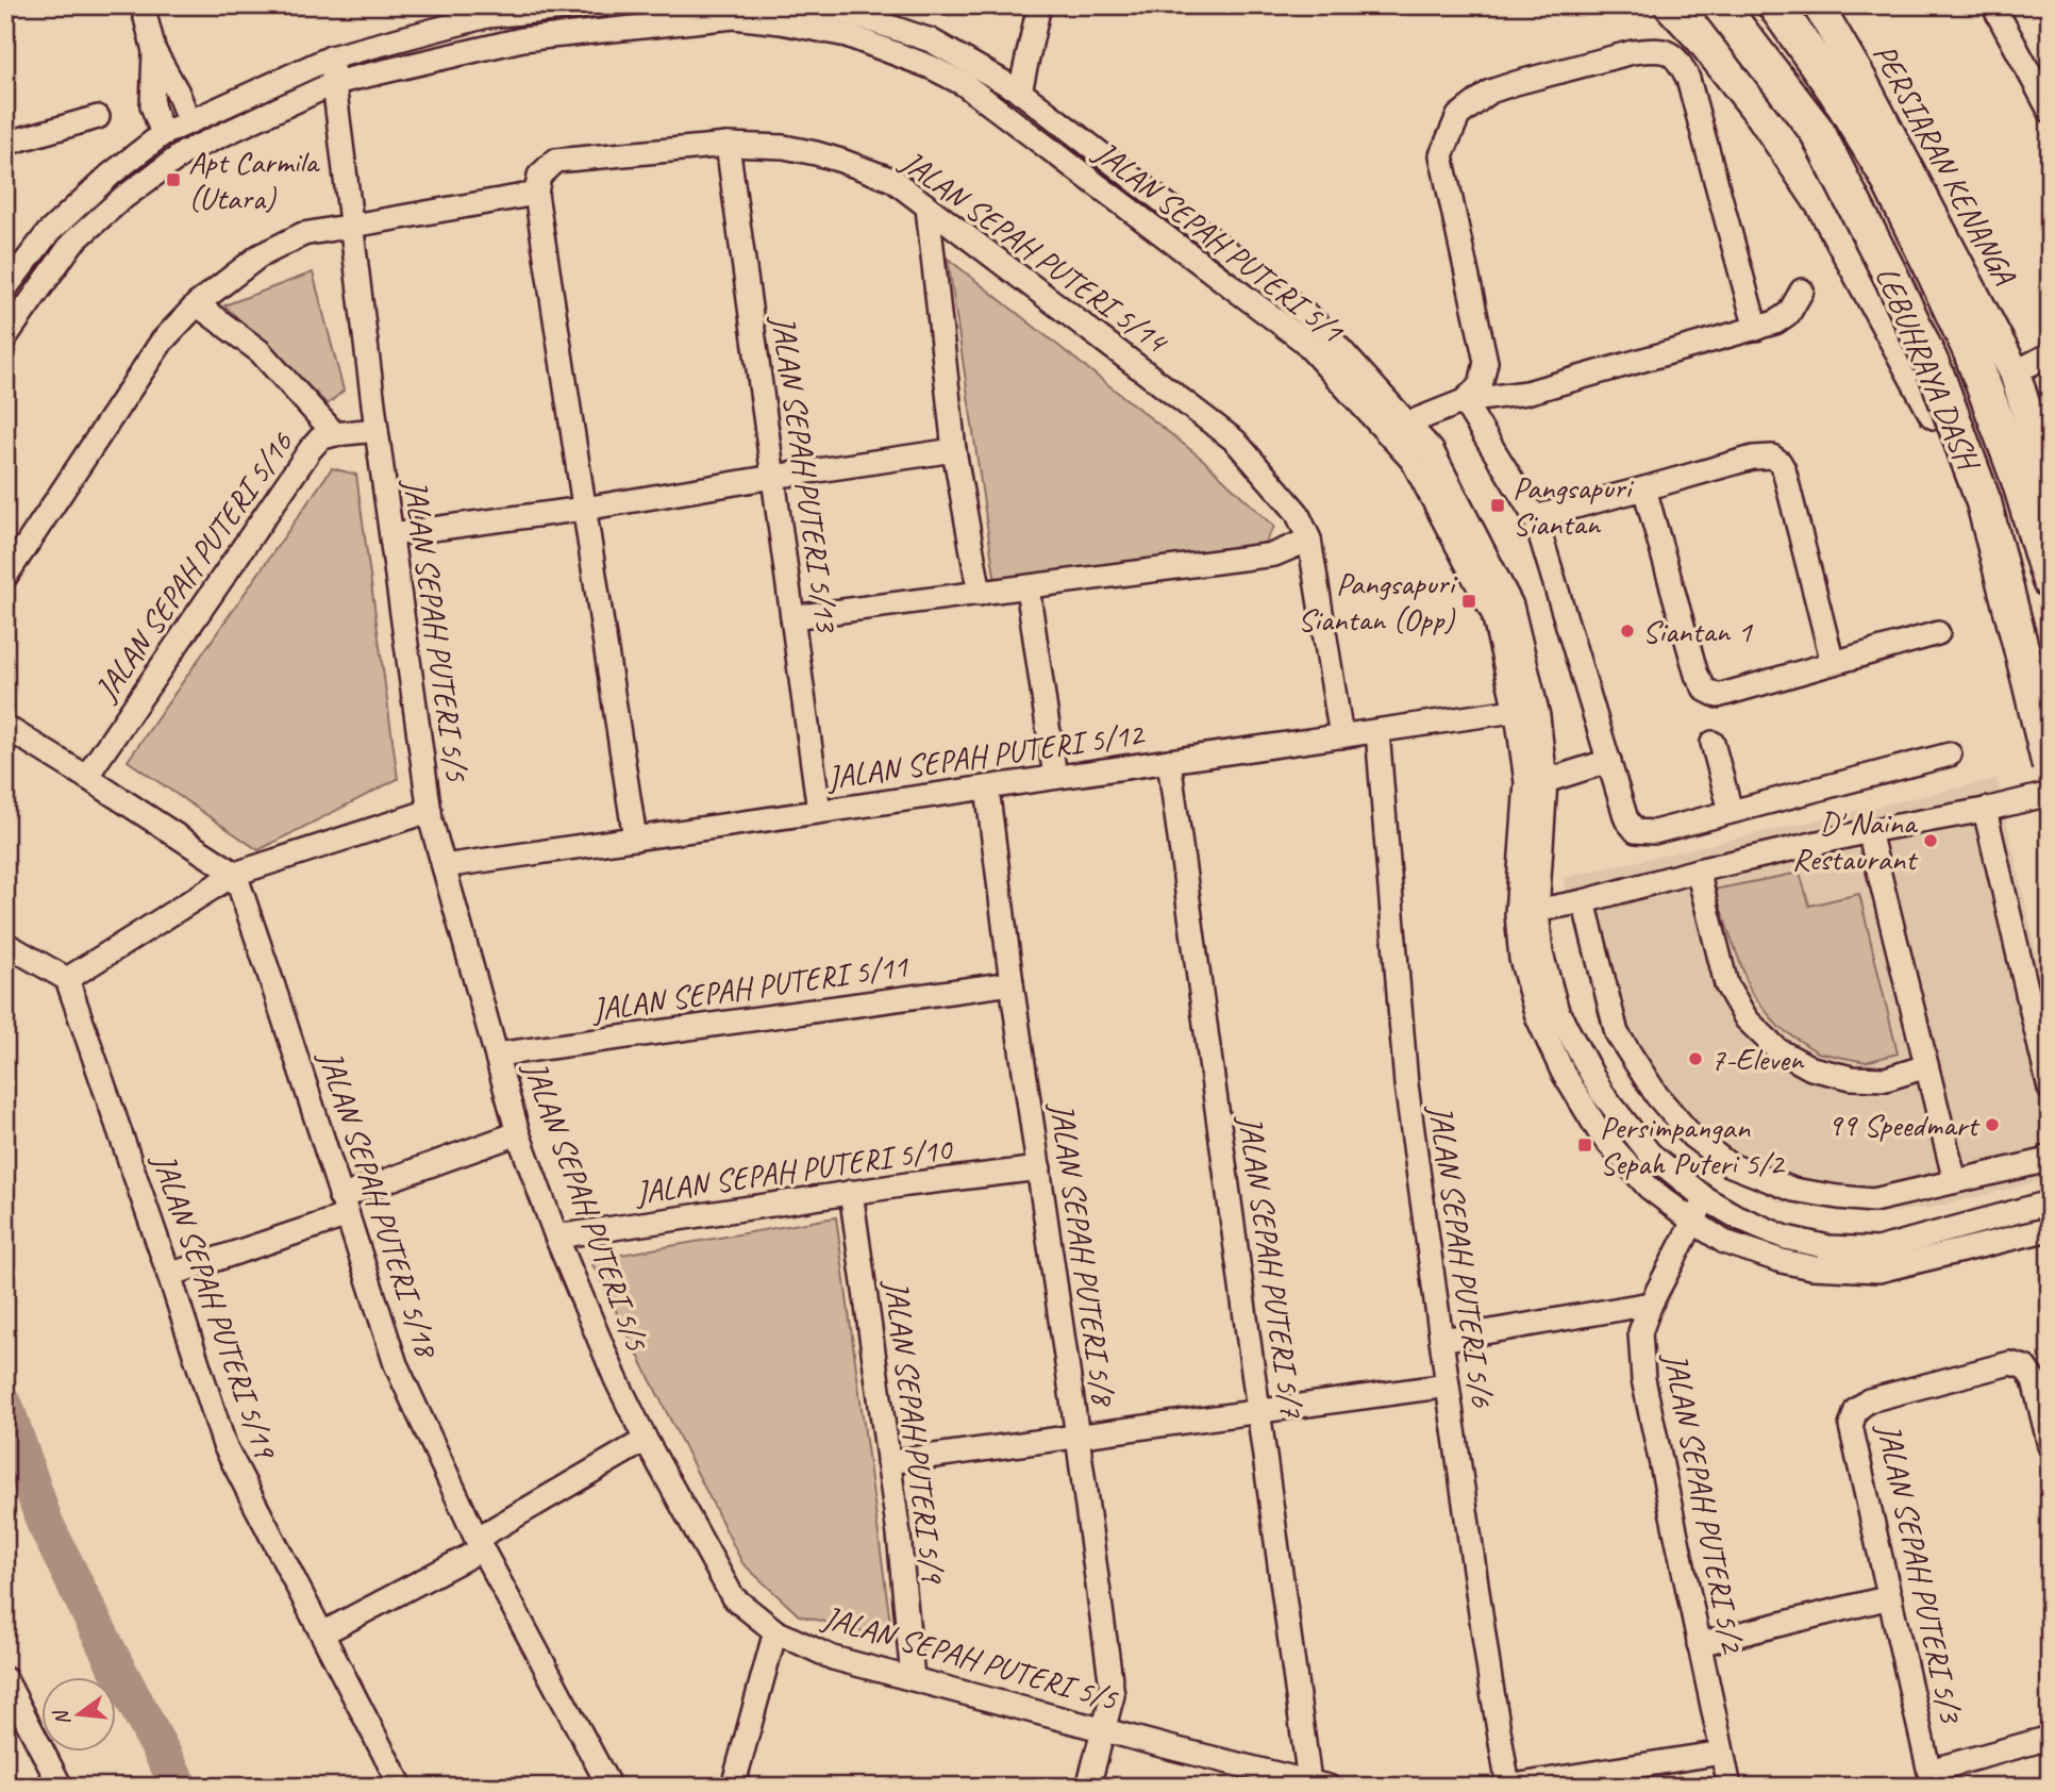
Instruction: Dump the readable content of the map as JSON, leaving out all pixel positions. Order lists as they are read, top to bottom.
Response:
{
  "streets": {
    "highway": ["LEBUHRAYA DASH"],
    "main road": ["PERSIARAN KENANGA"],
    "street": [
      "JALAN SEPAH PUTERI 5/1",
      "JALAN SEPAH PUTERI 5/14",
      "JALAN SEPAH PUTERI 5/13",
      "JALAN SEPAH PUTERI 5/16",
      "JALAN SEPAH PUTERI 5/5",
      "JALAN SEPAH PUTERI 5/12",
      "JALAN SEPAH PUTERI 5/11",
      "JALAN SEPAH PUTERI 5/10",
      "JALAN SEPAH PUTERI 5/18",
      "JALAN SEPAH PUTERI 5/8",
      "JALAN SEPAH PUTERI 5/6",
      "JALAN SEPAH PUTERI 5/7",
      "JALAN SEPAH PUTERI 5/19",
      "JALAN SEPAH PUTERI 5/9",
      "JALAN SEPAH PUTERI 5/2",
      "JALAN SEPAH PUTERI 5/3"
    ]
  },
  "crossings": [
    ["JALAN SEPAH PUTERI 5/1", "JALAN SEPAH PUTERI 5/5"],
    ["JALAN SEPAH PUTERI 5/1", "JALAN SEPAH PUTERI 5/12"],
    ["JALAN SEPAH PUTERI 5/1", "JALAN SEPAH PUTERI 5/2"],
    ["JALAN SEPAH PUTERI 5/14", "JALAN SEPAH PUTERI 5/13"],
    ["JALAN SEPAH PUTERI 5/14", "JALAN SEPAH PUTERI 5/12"],
    ["JALAN SEPAH PUTERI 5/13", "JALAN SEPAH PUTERI 5/12"],
    ["JALAN SEPAH PUTERI 5/16", "JALAN SEPAH PUTERI 5/5"],
    ["JALAN SEPAH PUTERI 5/5", "JALAN SEPAH PUTERI 5/12"],
    ["JALAN SEPAH PUTERI 5/5", "JALAN SEPAH PUTERI 5/11"],
    ["JALAN SEPAH PUTERI 5/5", "JALAN SEPAH PUTERI 5/10"],
    ["JALAN SEPAH PUTERI 5/5", "JALAN SEPAH PUTERI 5/8"],
    ["JALAN SEPAH PUTERI 5/5", "JALAN SEPAH PUTERI 5/7"],
    ["JALAN SEPAH PUTERI 5/5", "JALAN SEPAH PUTERI 5/9"],
    ["JALAN SEPAH PUTERI 5/12", "JALAN SEPAH PUTERI 5/8"],
    ["JALAN SEPAH PUTERI 5/12", "JALAN SEPAH PUTERI 5/6"],
    ["JALAN SEPAH PUTERI 5/12", "JALAN SEPAH PUTERI 5/7"],
    ["JALAN SEPAH PUTERI 5/11", "JALAN SEPAH PUTERI 5/8"],
    ["JALAN SEPAH PUTERI 5/10", "JALAN SEPAH PUTERI 5/8"],
    ["JALAN SEPAH PUTERI 5/10", "JALAN SEPAH PUTERI 5/9"]
  ],
  "places": {
    "transit": [
      "Apt Carmila (Utara)",
      "Pangsapuri Siantan",
      "Pangsapuri Siantan (Opp)",
      "Persimpangan Sepah Puteri 5/2"
    ],
    "other": [
      "Siantan 1",
      "D' Naina Restaurant",
      "7-Eleven",
      "99 Speedmart"
    ]
  },
  "north": "left"
}
